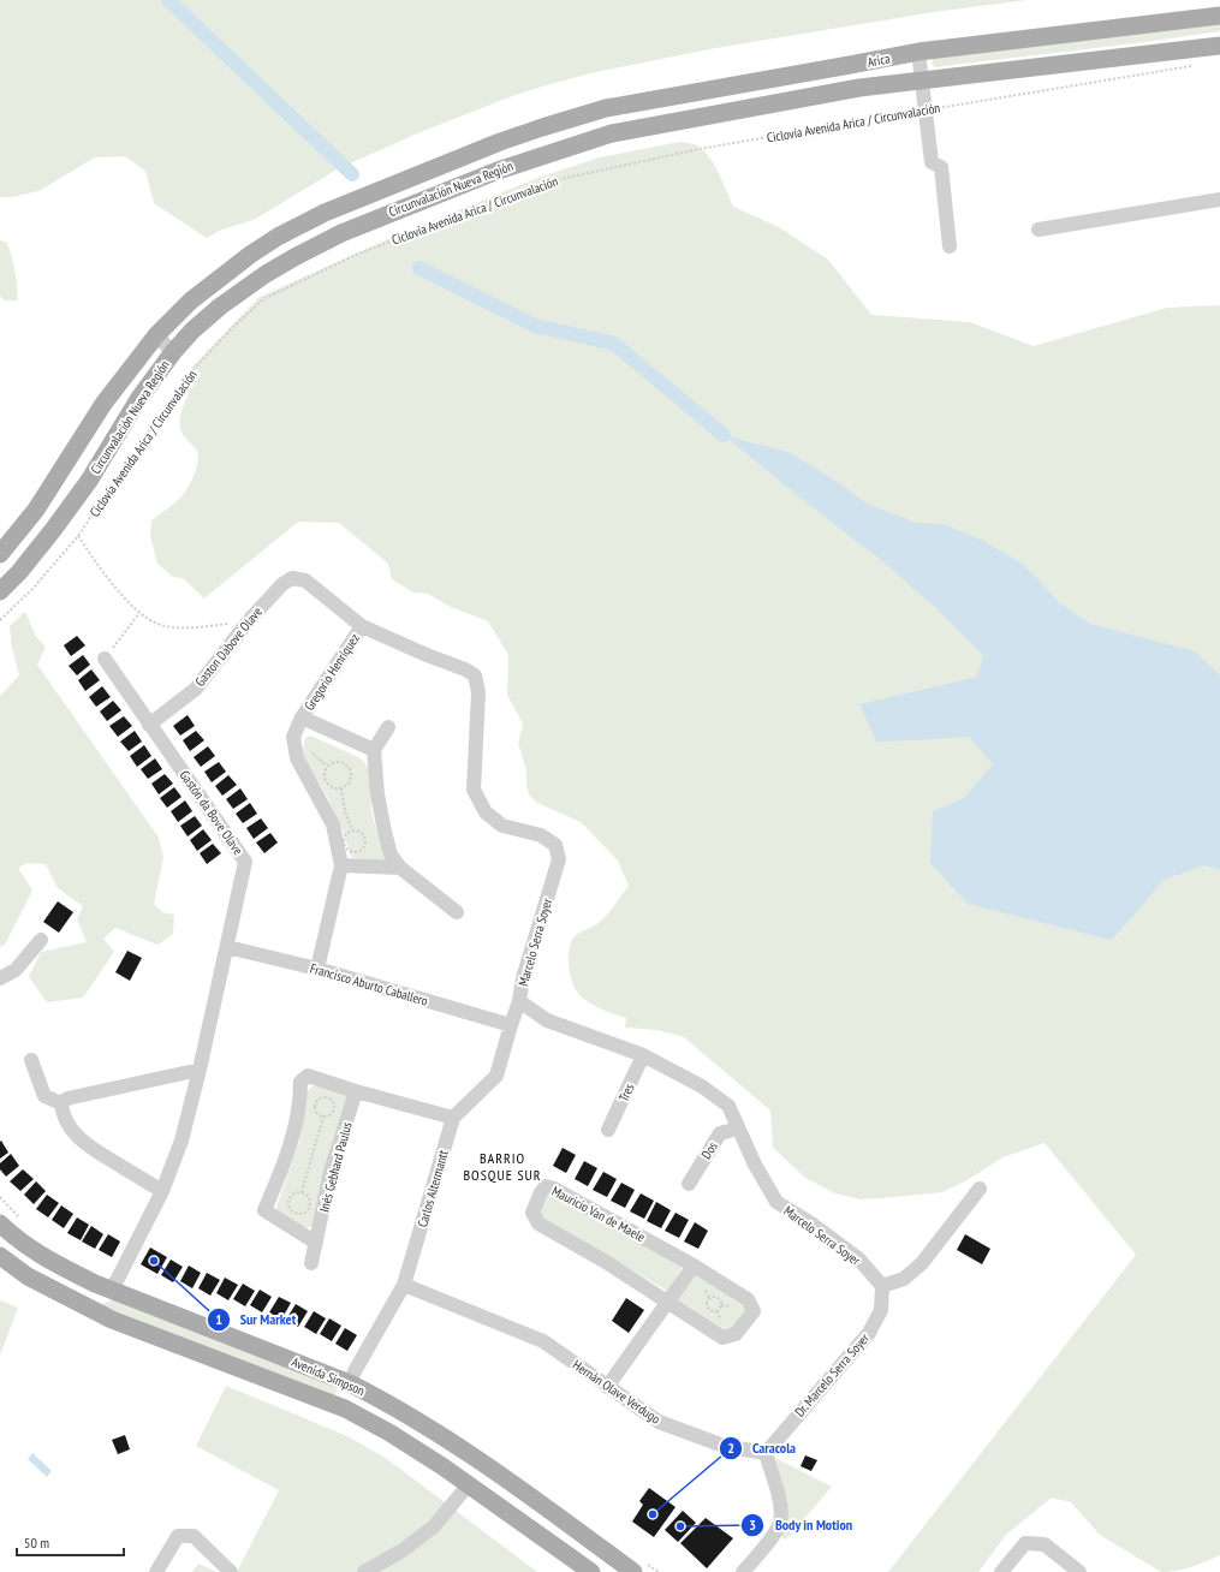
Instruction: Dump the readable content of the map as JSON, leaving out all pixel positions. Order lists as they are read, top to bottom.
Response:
{
  "streets": {
    "main road": ["Arica", "Circunvalación Nueva Región", "Avenida Simpson"],
    "street": [
      "Gaston Dabove Olave",
      "Gregorio Henríquez",
      "Gastón da Bove Olave",
      "Marcelo Serra Soyer",
      "Francisco Aburto Caballero",
      "Tres",
      "Dos",
      "Inés Gebhard Paulus",
      "Carlos Altermantt",
      "Mauricio Van de Maele",
      "Dr. Marcelo Serra Soyer",
      "Hernán Olave Verdugo"
    ],
    "path": ["Ciclovía Avenida Arica / Circunvalación"]
  },
  "crossings": [
    ["Arica", "Circunvalación Nueva Región"],
    ["Gaston Dabove Olave", "Gastón da Bove Olave"],
    ["Gaston Dabove Olave", "Marcelo Serra Soyer"],
    ["Gregorio Henríquez", "Marcelo Serra Soyer"],
    ["Gregorio Henríquez", "Francisco Aburto Caballero"],
    ["Gastón da Bove Olave", "Francisco Aburto Caballero"],
    ["Gastón da Bove Olave", "Avenida Simpson"],
    ["Marcelo Serra Soyer", "Tres"],
    ["Marcelo Serra Soyer", "Dos"],
    ["Marcelo Serra Soyer", "Dr. Marcelo Serra Soyer"],
    ["Carlos Altermantt", "Avenida Simpson"],
    ["Carlos Altermantt", "Hernán Olave Verdugo"],
    ["Dr. Marcelo Serra Soyer", "Hernán Olave Verdugo"]
  ],
  "districts": ["BARRIO BOSQUE SUR"],
  "places": ["Sur Market", "Caracola", "Body in Motion"],
  "scale_bar": "50 m"
}
